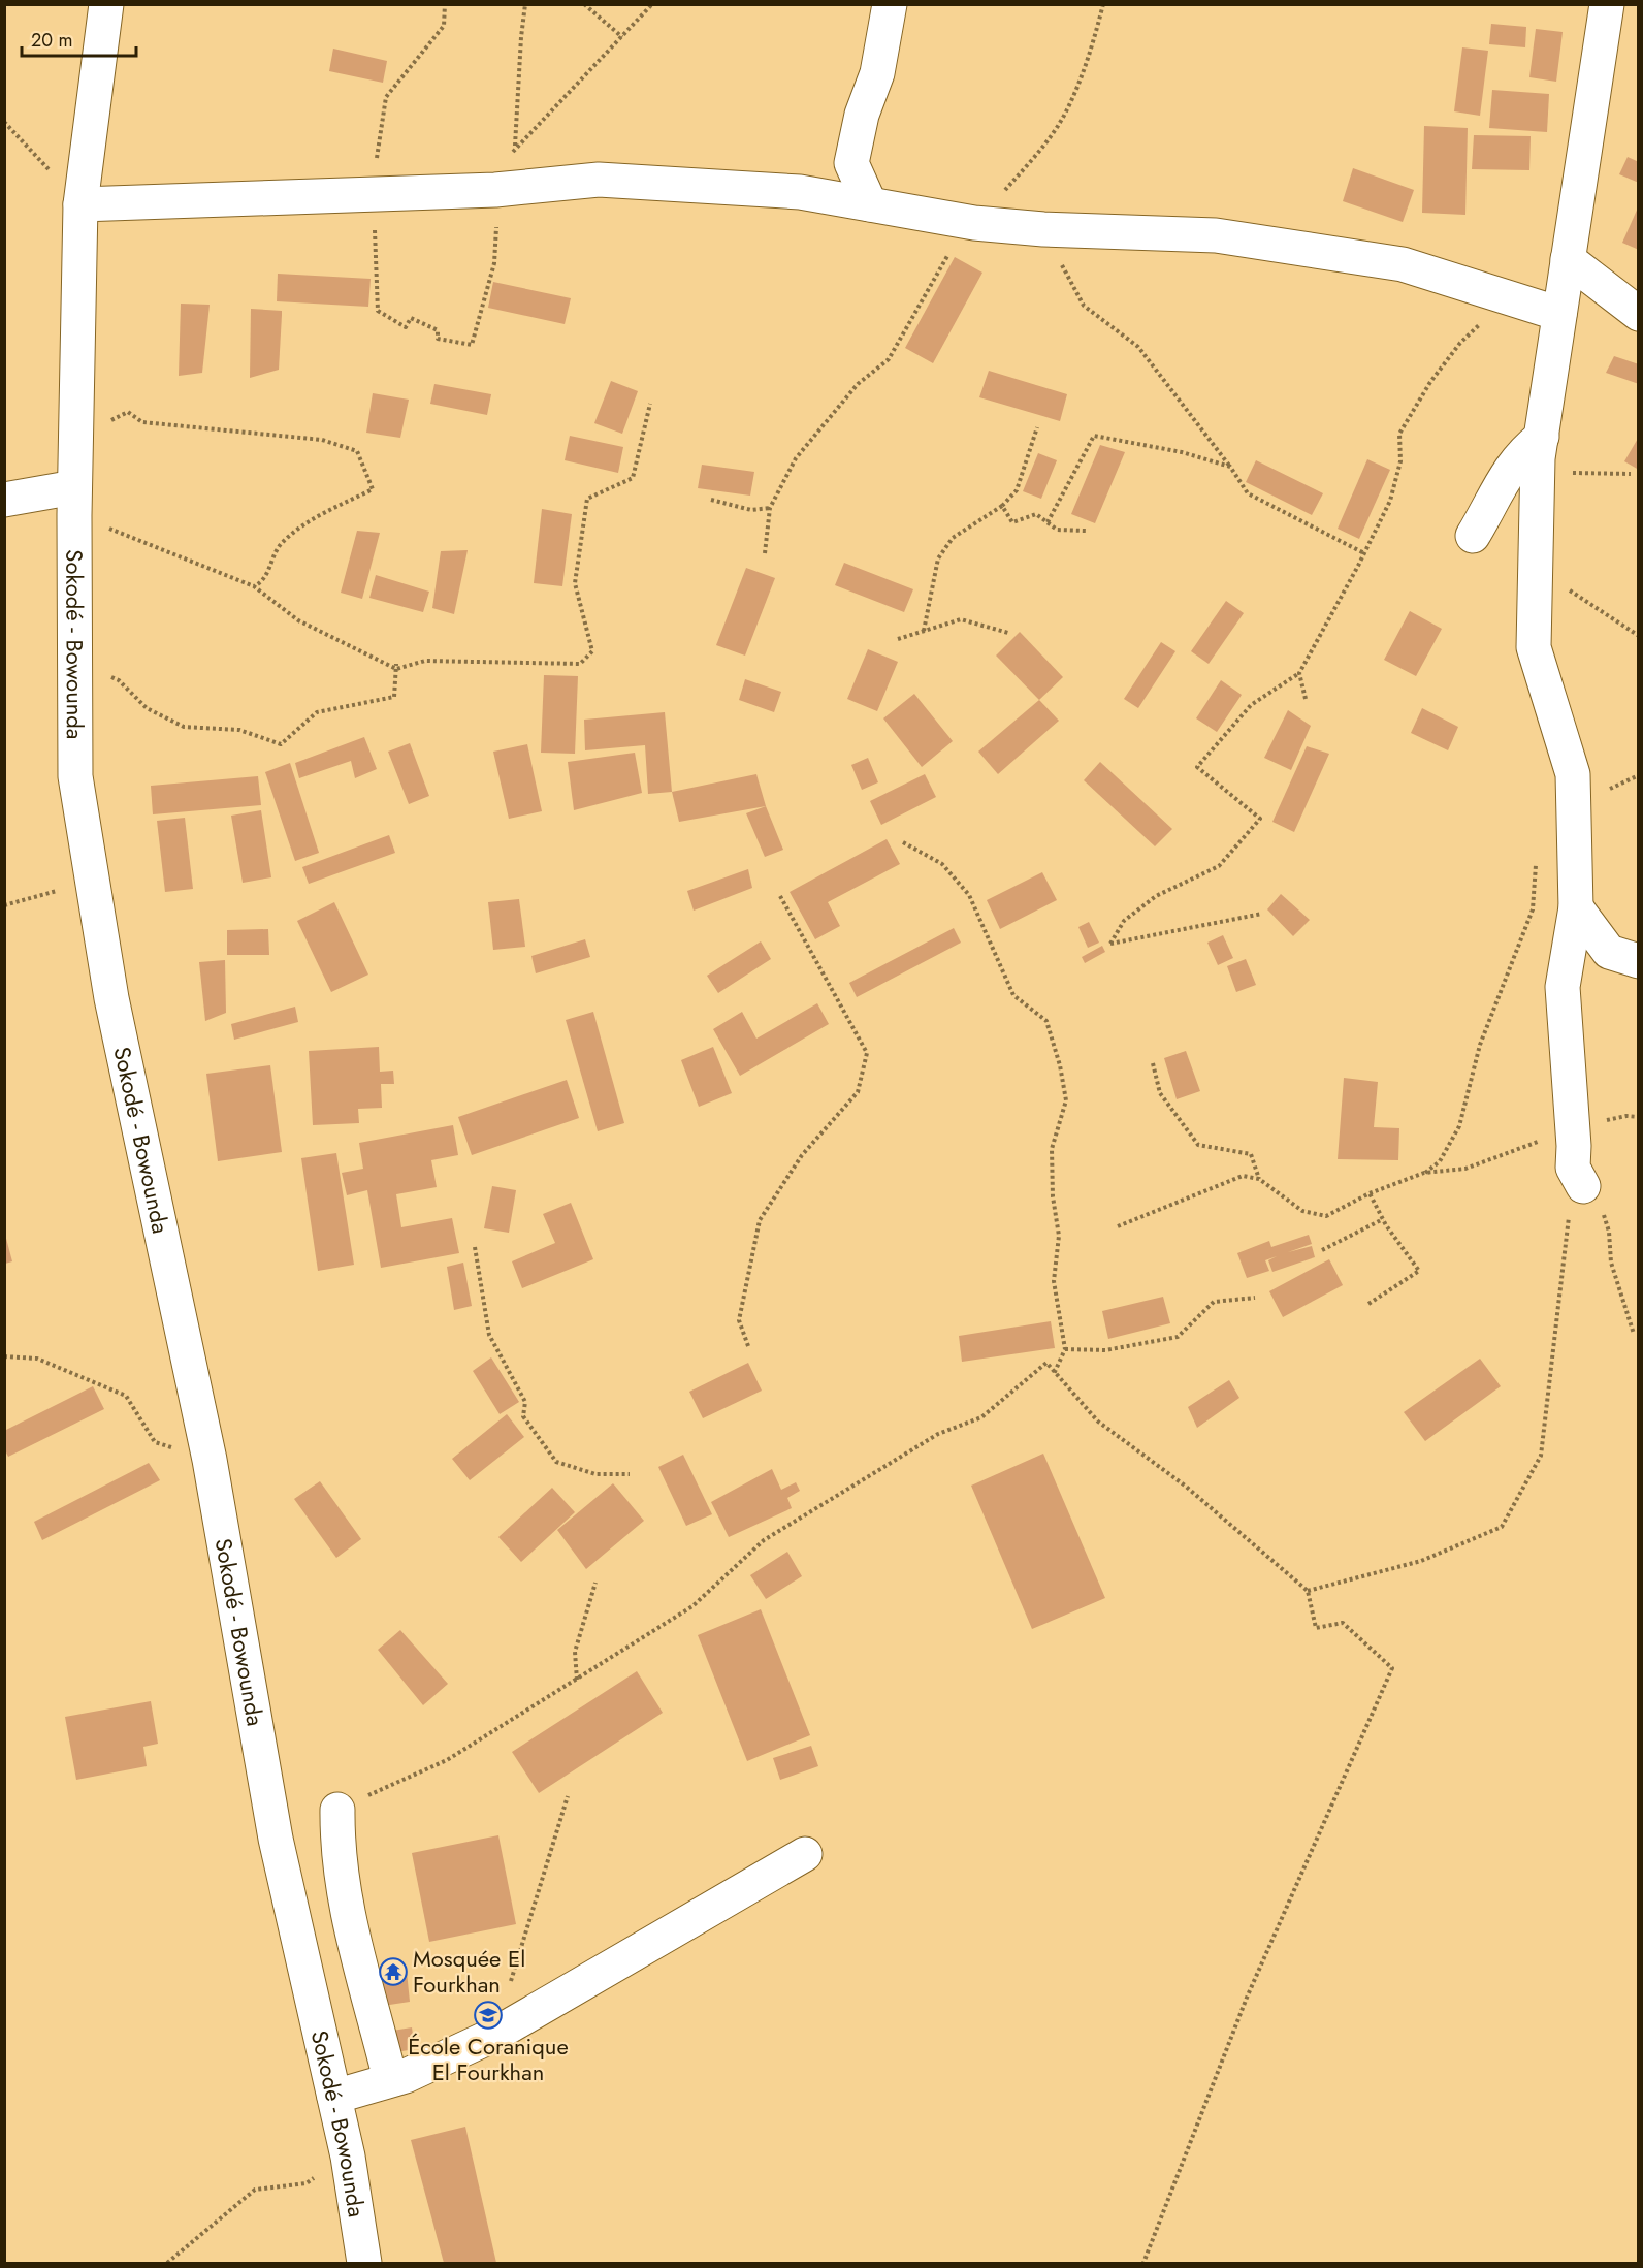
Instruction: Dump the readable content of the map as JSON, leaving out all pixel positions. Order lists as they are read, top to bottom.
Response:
{
  "streets": {
    "street": ["Sokodé - Bowounda"]
  },
  "places": {
    "temple": ["Mosquée El Fourkhan"],
    "school or university": ["École Coranique El Fourkhan"]
  },
  "scale_bar": "20 m"
}
